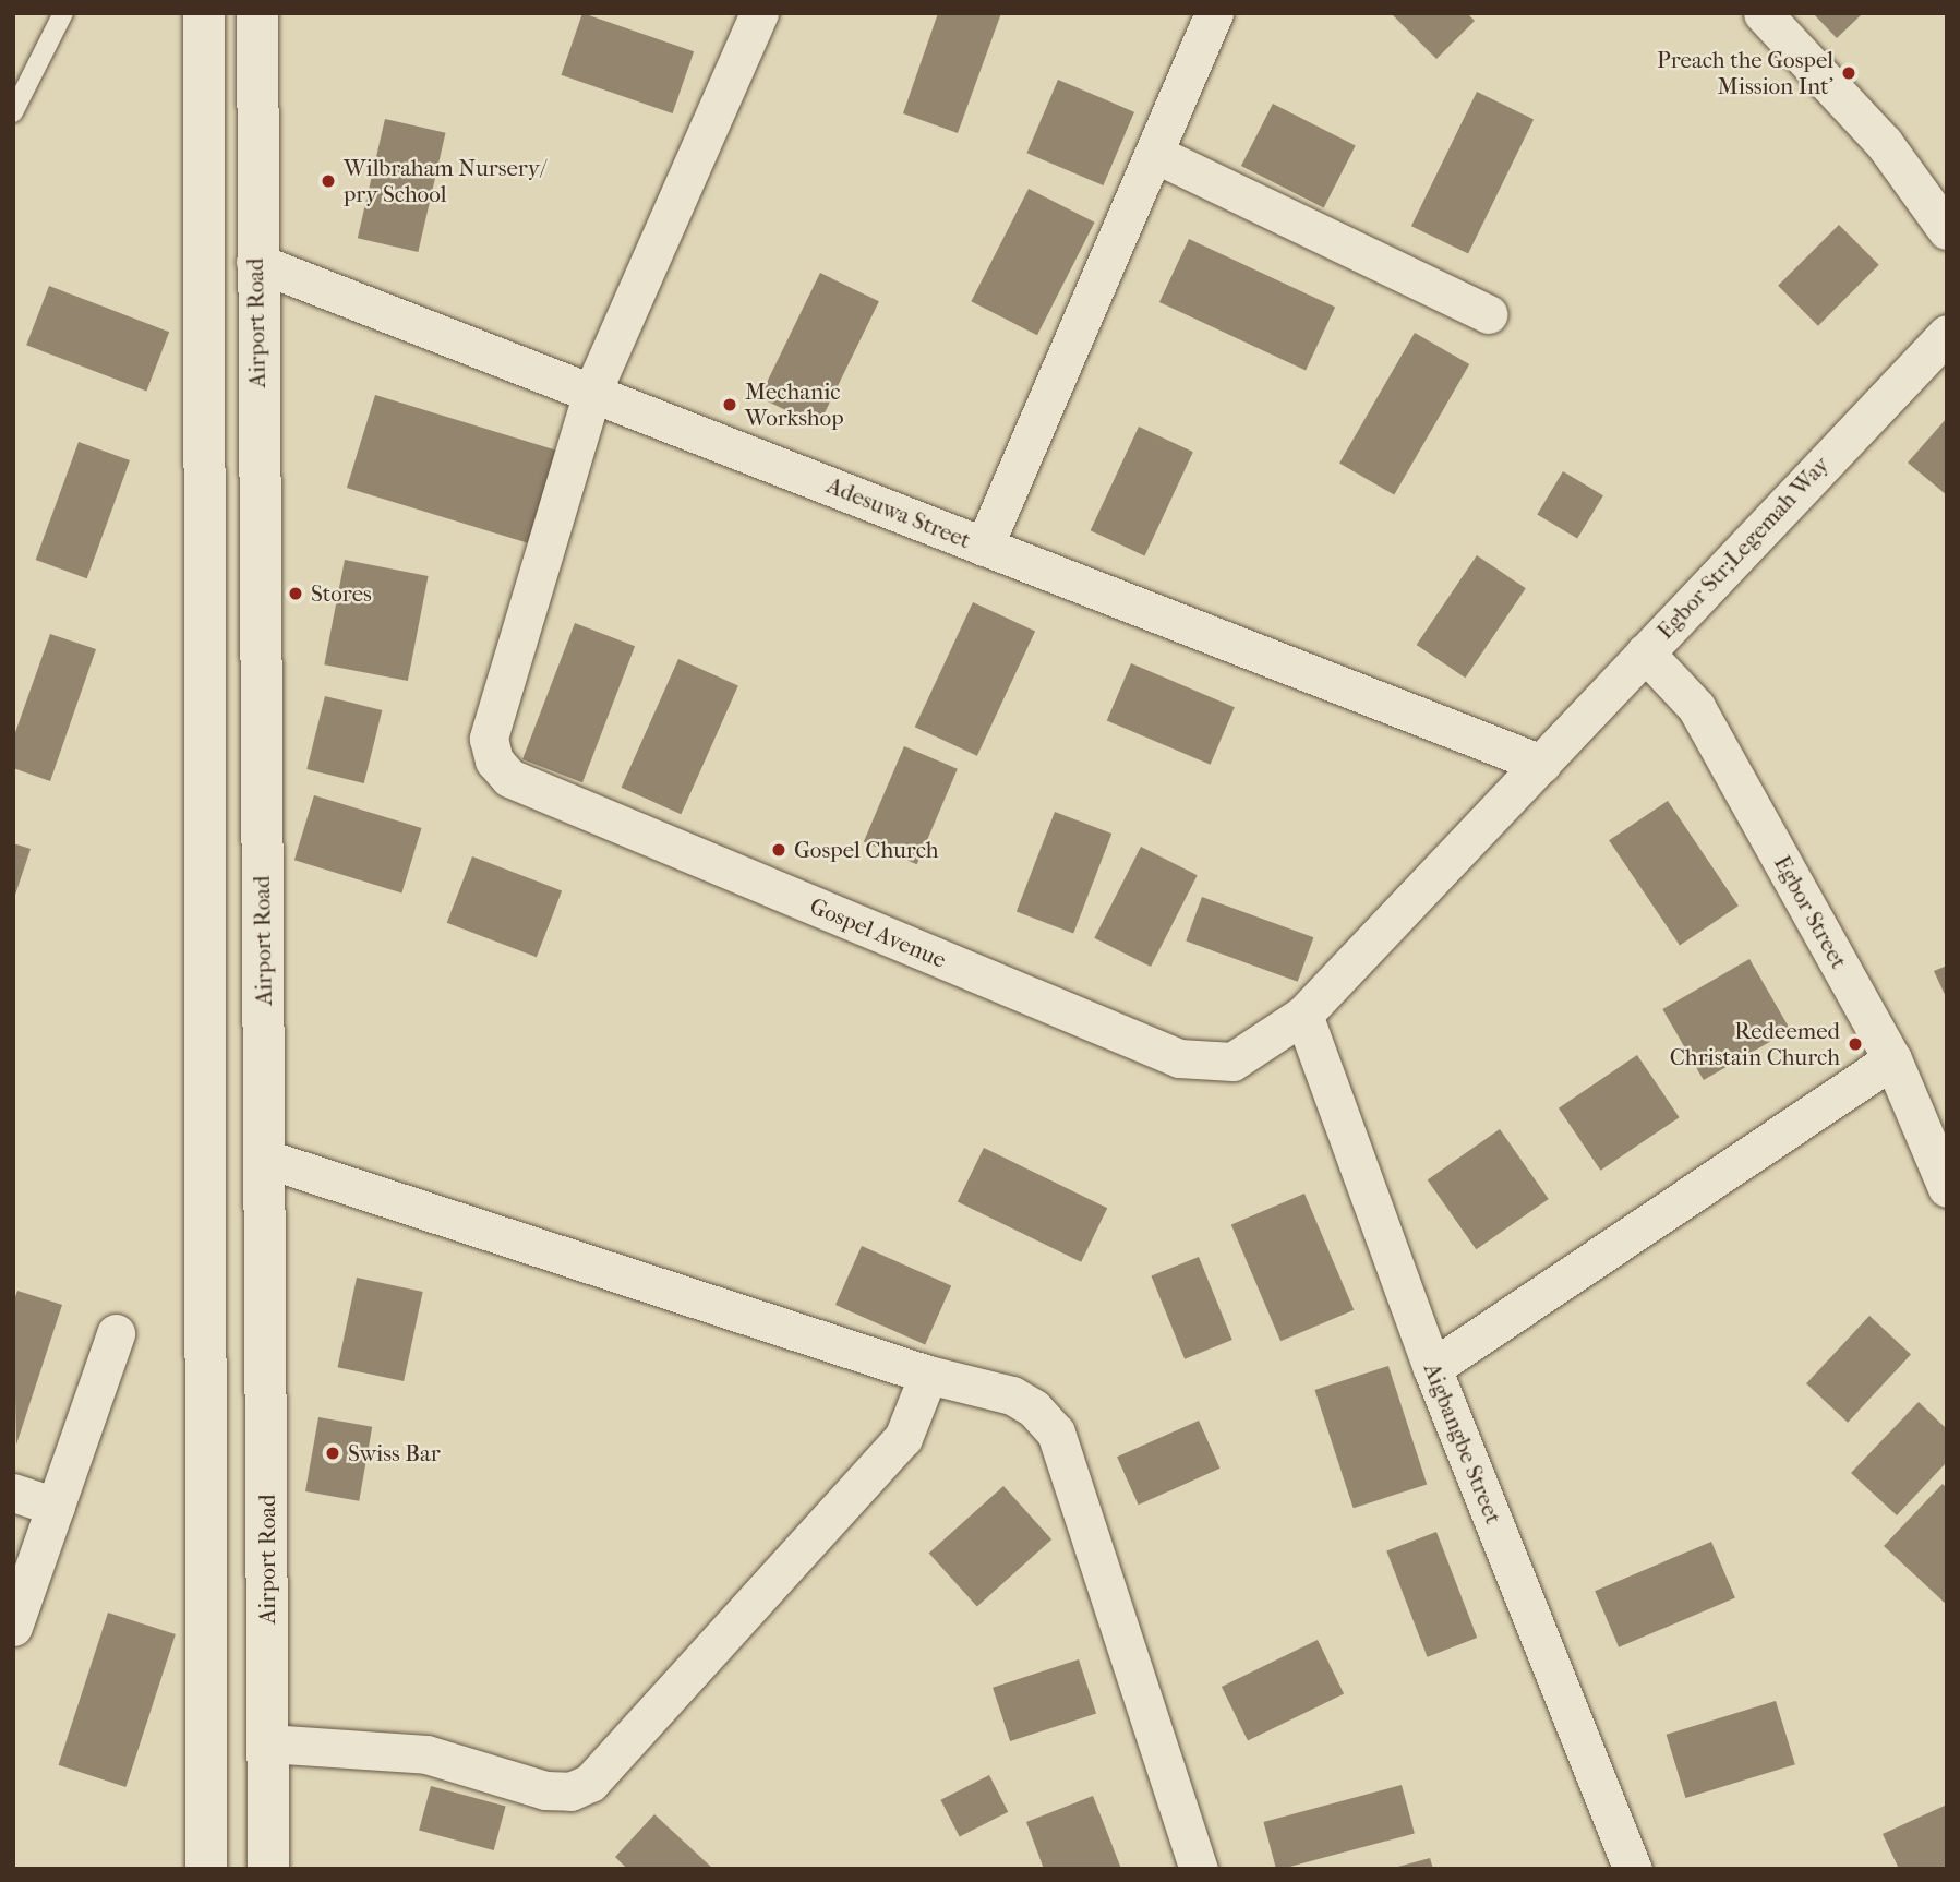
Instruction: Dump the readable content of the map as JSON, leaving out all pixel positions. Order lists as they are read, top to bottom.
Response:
{
  "streets": {
    "main road": ["Airport Road"],
    "street": [
      "Adesuwa Street",
      "Egbor Str;Legemah Way",
      "Egbor Street",
      "Gospel Avenue",
      "Aigbangbe Street"
    ]
  },
  "crossings": [
    ["Airport Road", "Adesuwa Street"],
    ["Adesuwa Street", "Egbor Str;Legemah Way"],
    ["Adesuwa Street", "Gospel Avenue"],
    ["Egbor Str;Legemah Way", "Egbor Street"],
    ["Egbor Str;Legemah Way", "Gospel Avenue"],
    ["Gospel Avenue", "Aigbangbe Street"]
  ],
  "places": [
    "Preach the Gospel Mission Int'",
    "Wilbraham Nursery/ pry School",
    "Mechanic Workshop",
    "Stores",
    "Gospel Church",
    "Redeemed Christain Church",
    "Swiss Bar"
  ]
}
